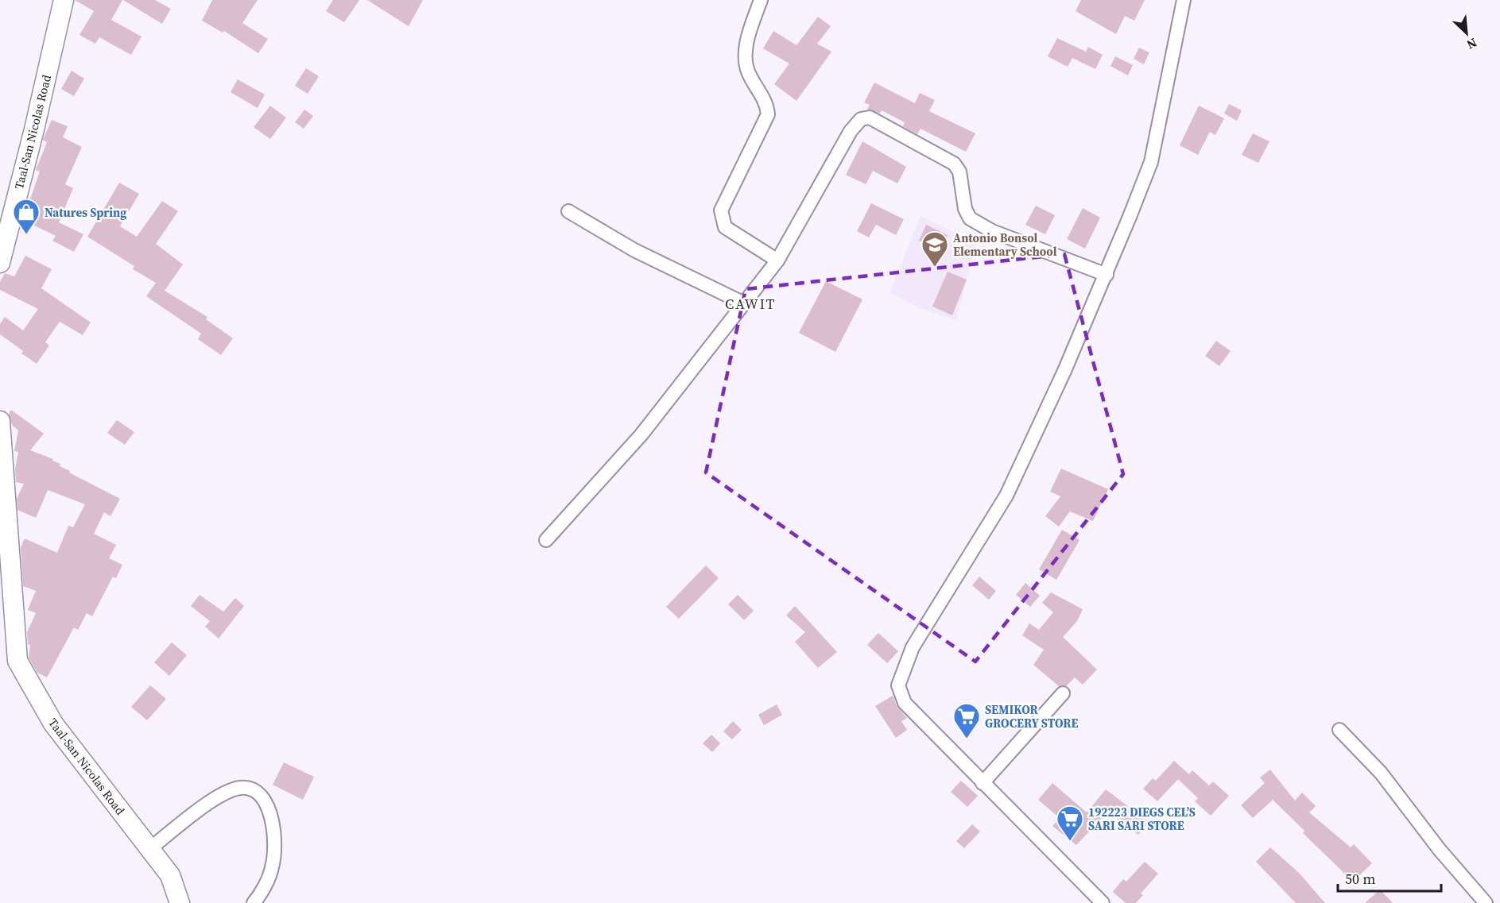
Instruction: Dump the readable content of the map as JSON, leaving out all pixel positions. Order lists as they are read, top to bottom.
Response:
{
  "streets": {
    "main road": ["Taal-San Nicolas Road"]
  },
  "districts": ["CAWIT"],
  "places": {
    "shop": ["Natures Spring"],
    "school or university": ["Antonio Bonsol Elementary School"],
    "supermarket": ["SEMIKOR GROCERY STORE", "192223 DIEGS CEL’S SARI SARI STORE"]
  },
  "scale_bar": "50 m",
  "north": "bottom right"
}
